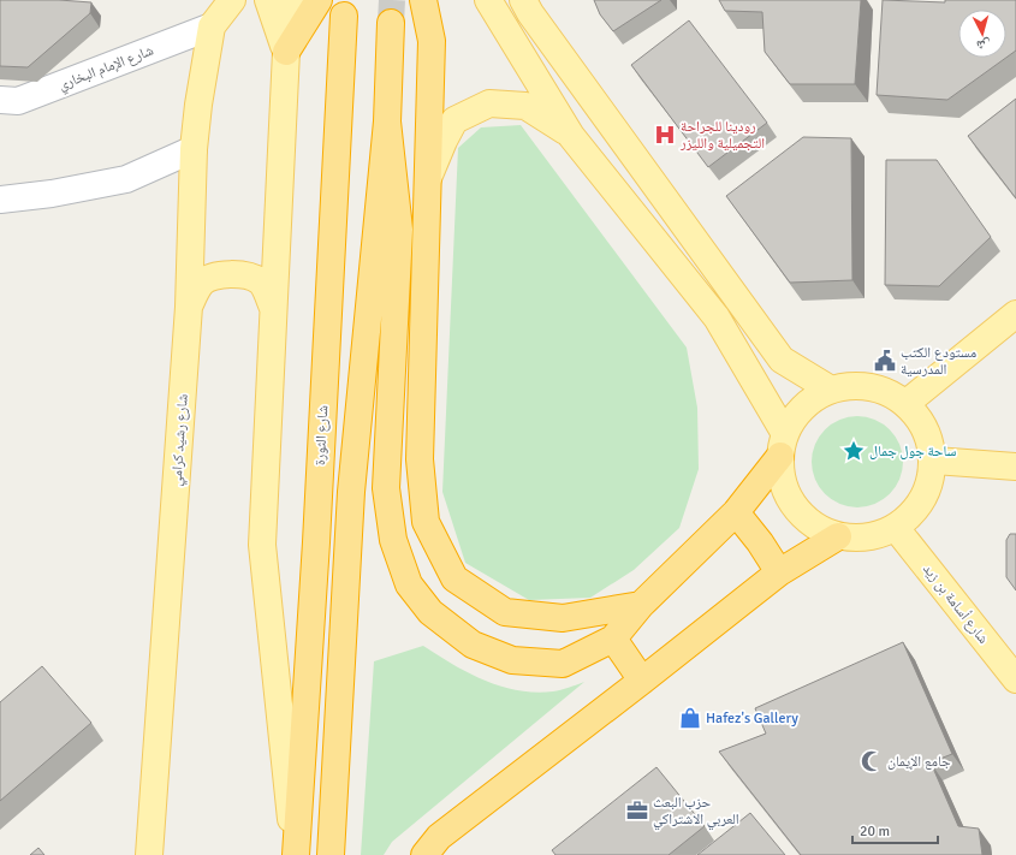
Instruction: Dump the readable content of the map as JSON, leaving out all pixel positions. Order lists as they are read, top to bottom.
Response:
{
  "streets": {
    "highway": ["شارع الثورة"],
    "main road": ["شارع رشيد كرامي", "شارع أسامة بن زيد"],
    "street": ["شارع الإمام البخاري"]
  },
  "crossings": [
    ["شارع الإمام البخاري", "شارع رشيد كرامي"]
  ],
  "places": {
    "hospital": ["رودينا للجراحة التجميلية والليزر"],
    "public building": ["مستودع الكتب المدرسية"],
    "place": ["ساحة جول جمال"],
    "shop": ["Hafez's Gallery"],
    "mosque": ["جامع الإيمان"],
    "office": ["حزب البعث العربي الاشتراكي"]
  },
  "scale_bar": "20 m",
  "north": "bottom"
}
